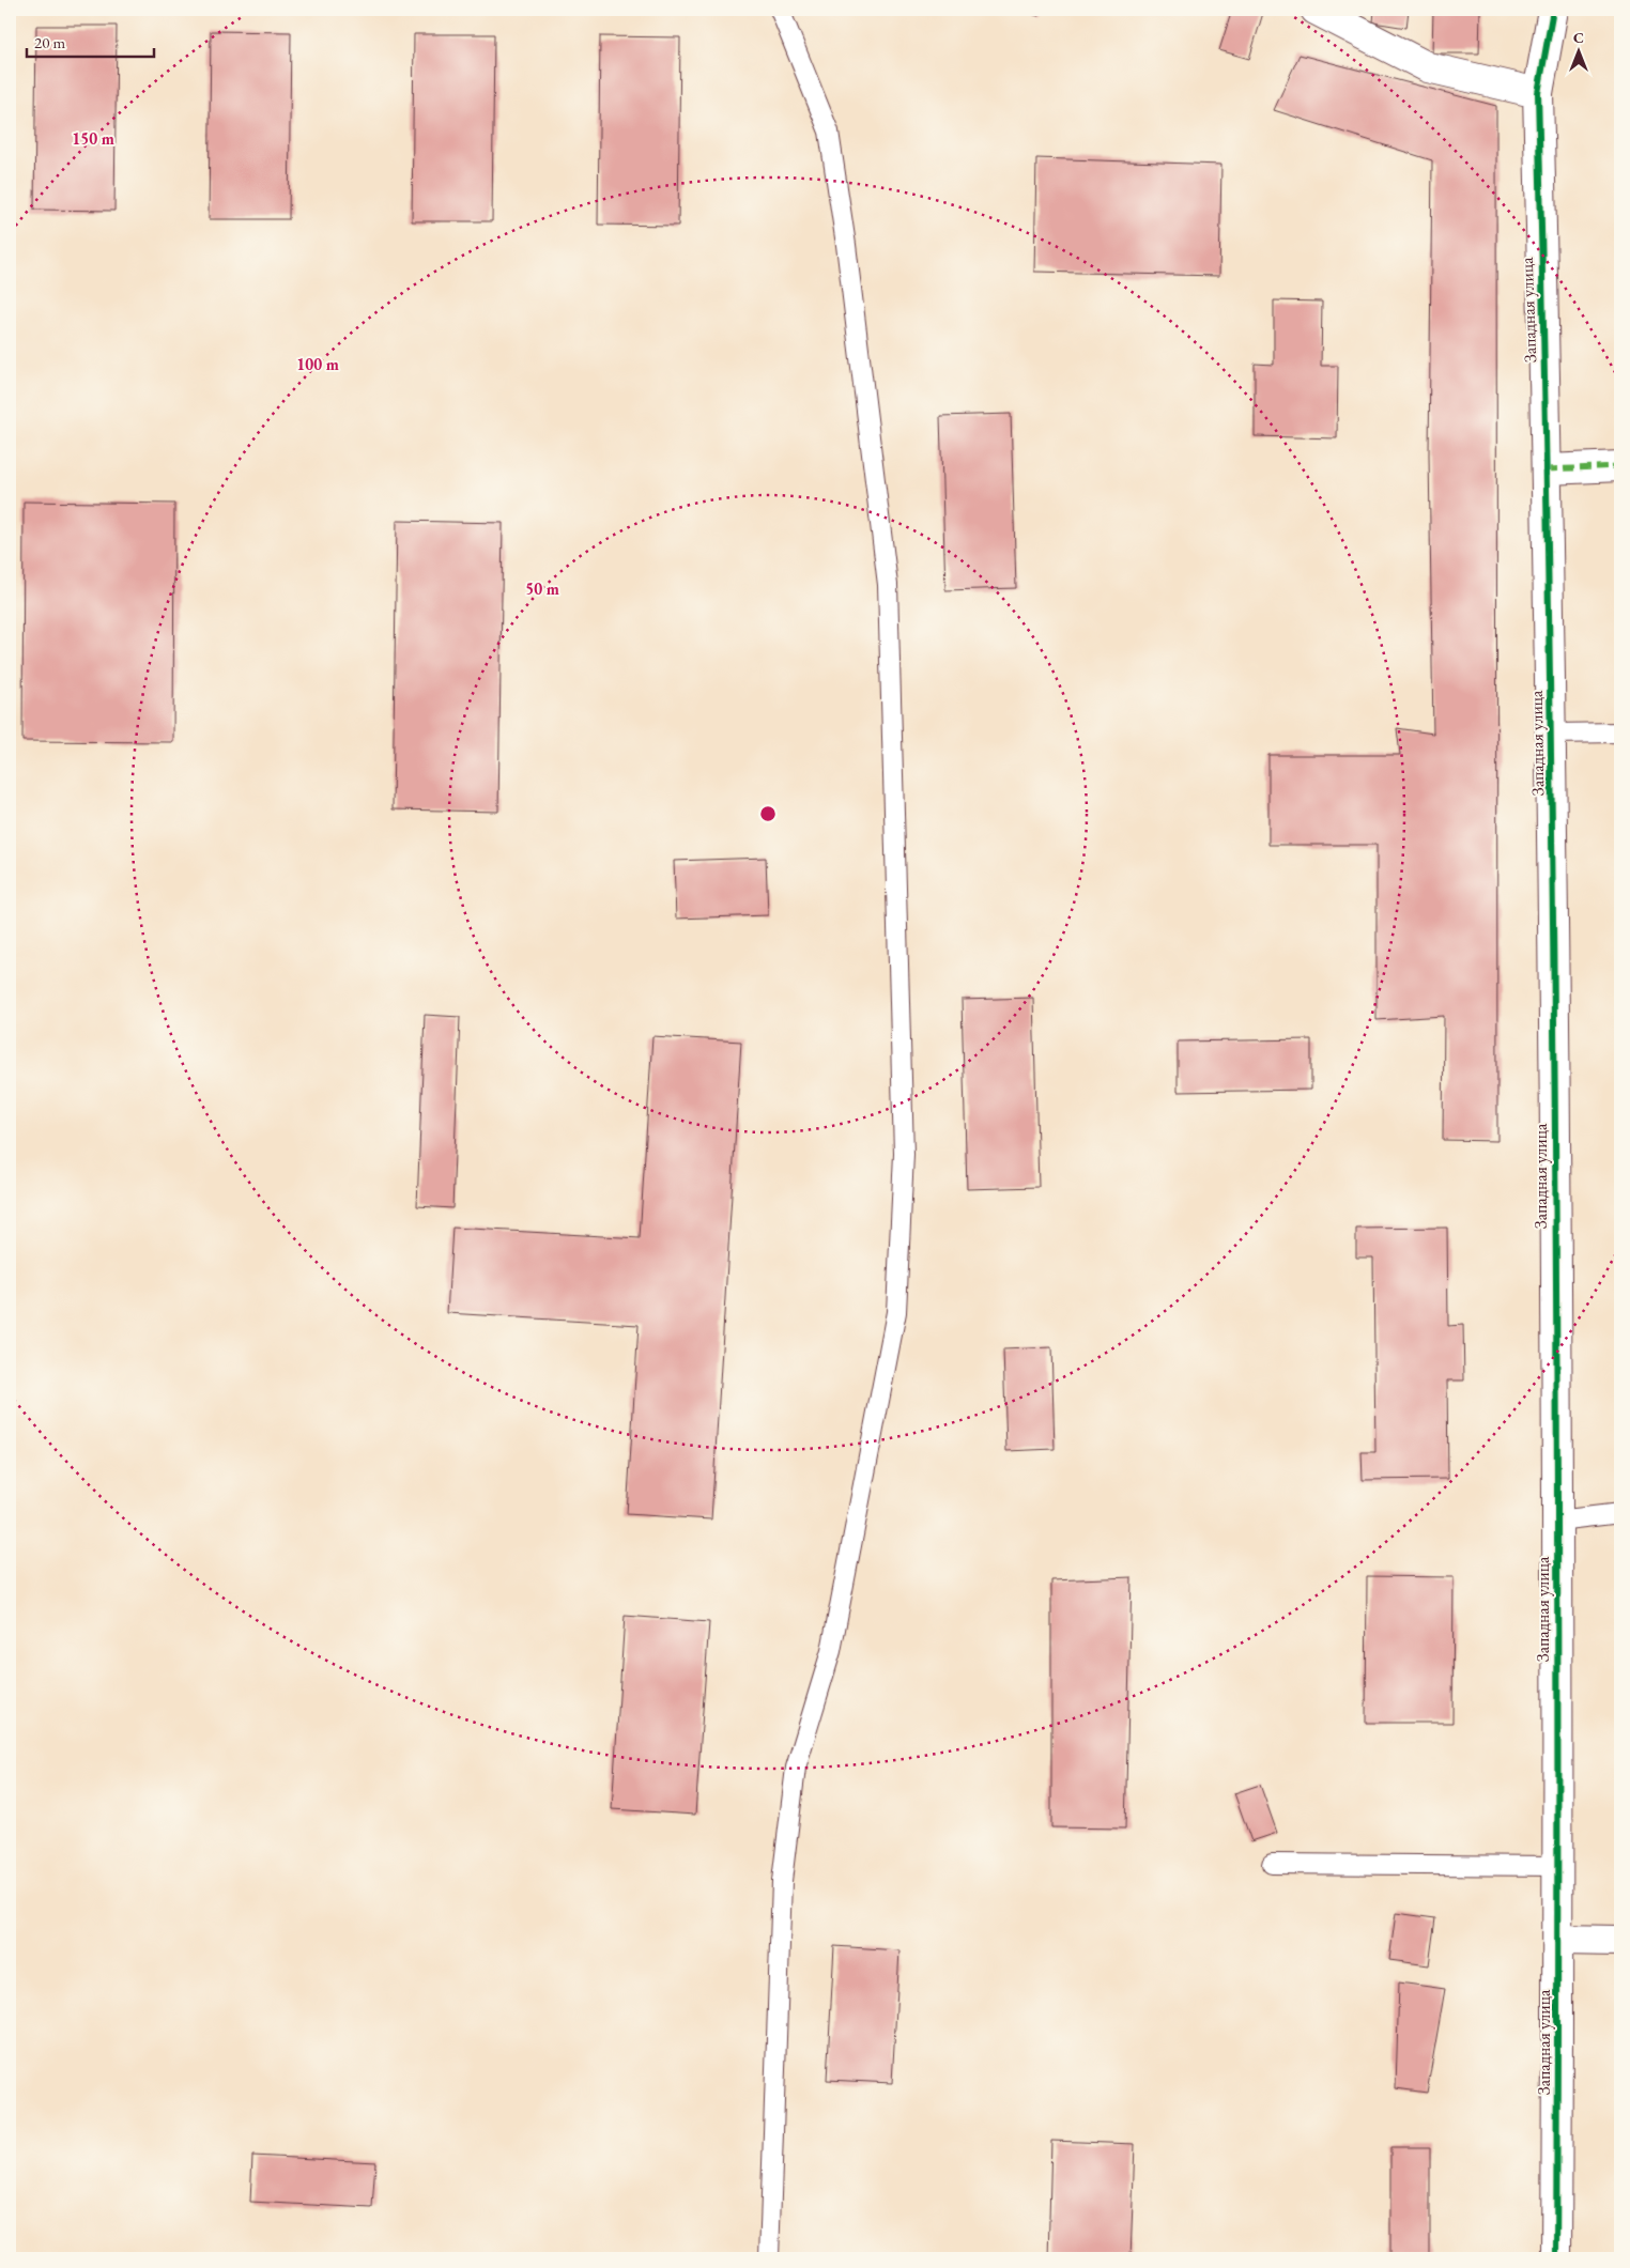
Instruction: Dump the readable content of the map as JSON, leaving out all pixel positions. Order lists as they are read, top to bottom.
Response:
{
  "streets": {
    "street": ["Западная улица"]
  },
  "scale_bar": "20 m",
  "north": "top",
  "rings": ["150 m", "100 m", "50 m"]
}
